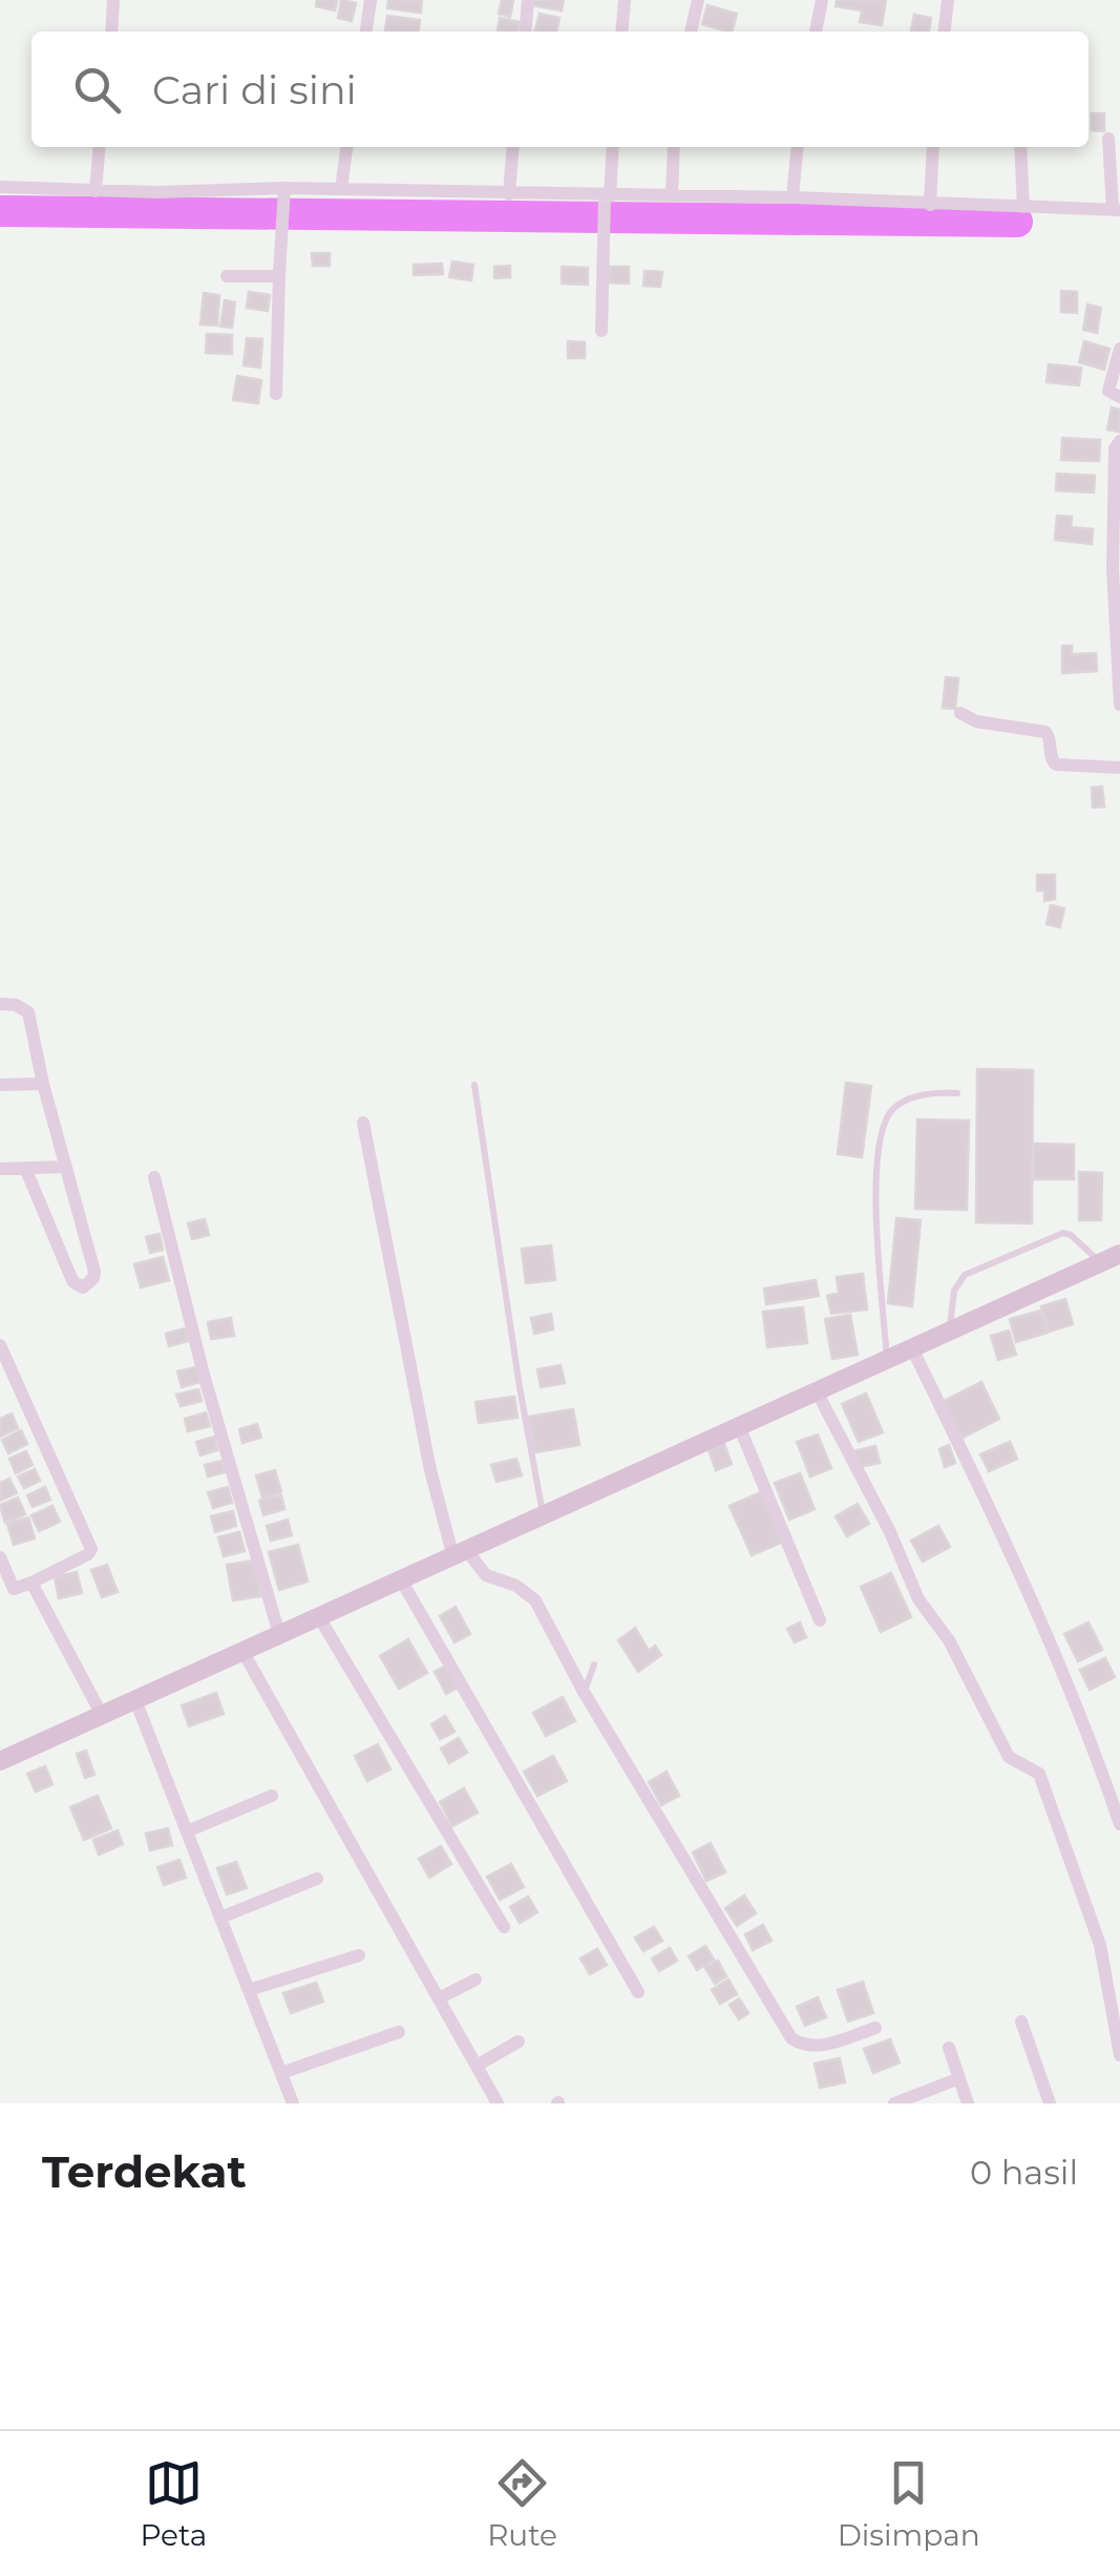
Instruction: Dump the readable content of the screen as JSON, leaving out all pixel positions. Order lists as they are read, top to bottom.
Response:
{
  "page": {
    "search": "Cari di sini",
    "heading": ["Terdekat", "0 hasil"],
    "nav": ["Peta", "Rute", "Disimpan"]
  }
}
